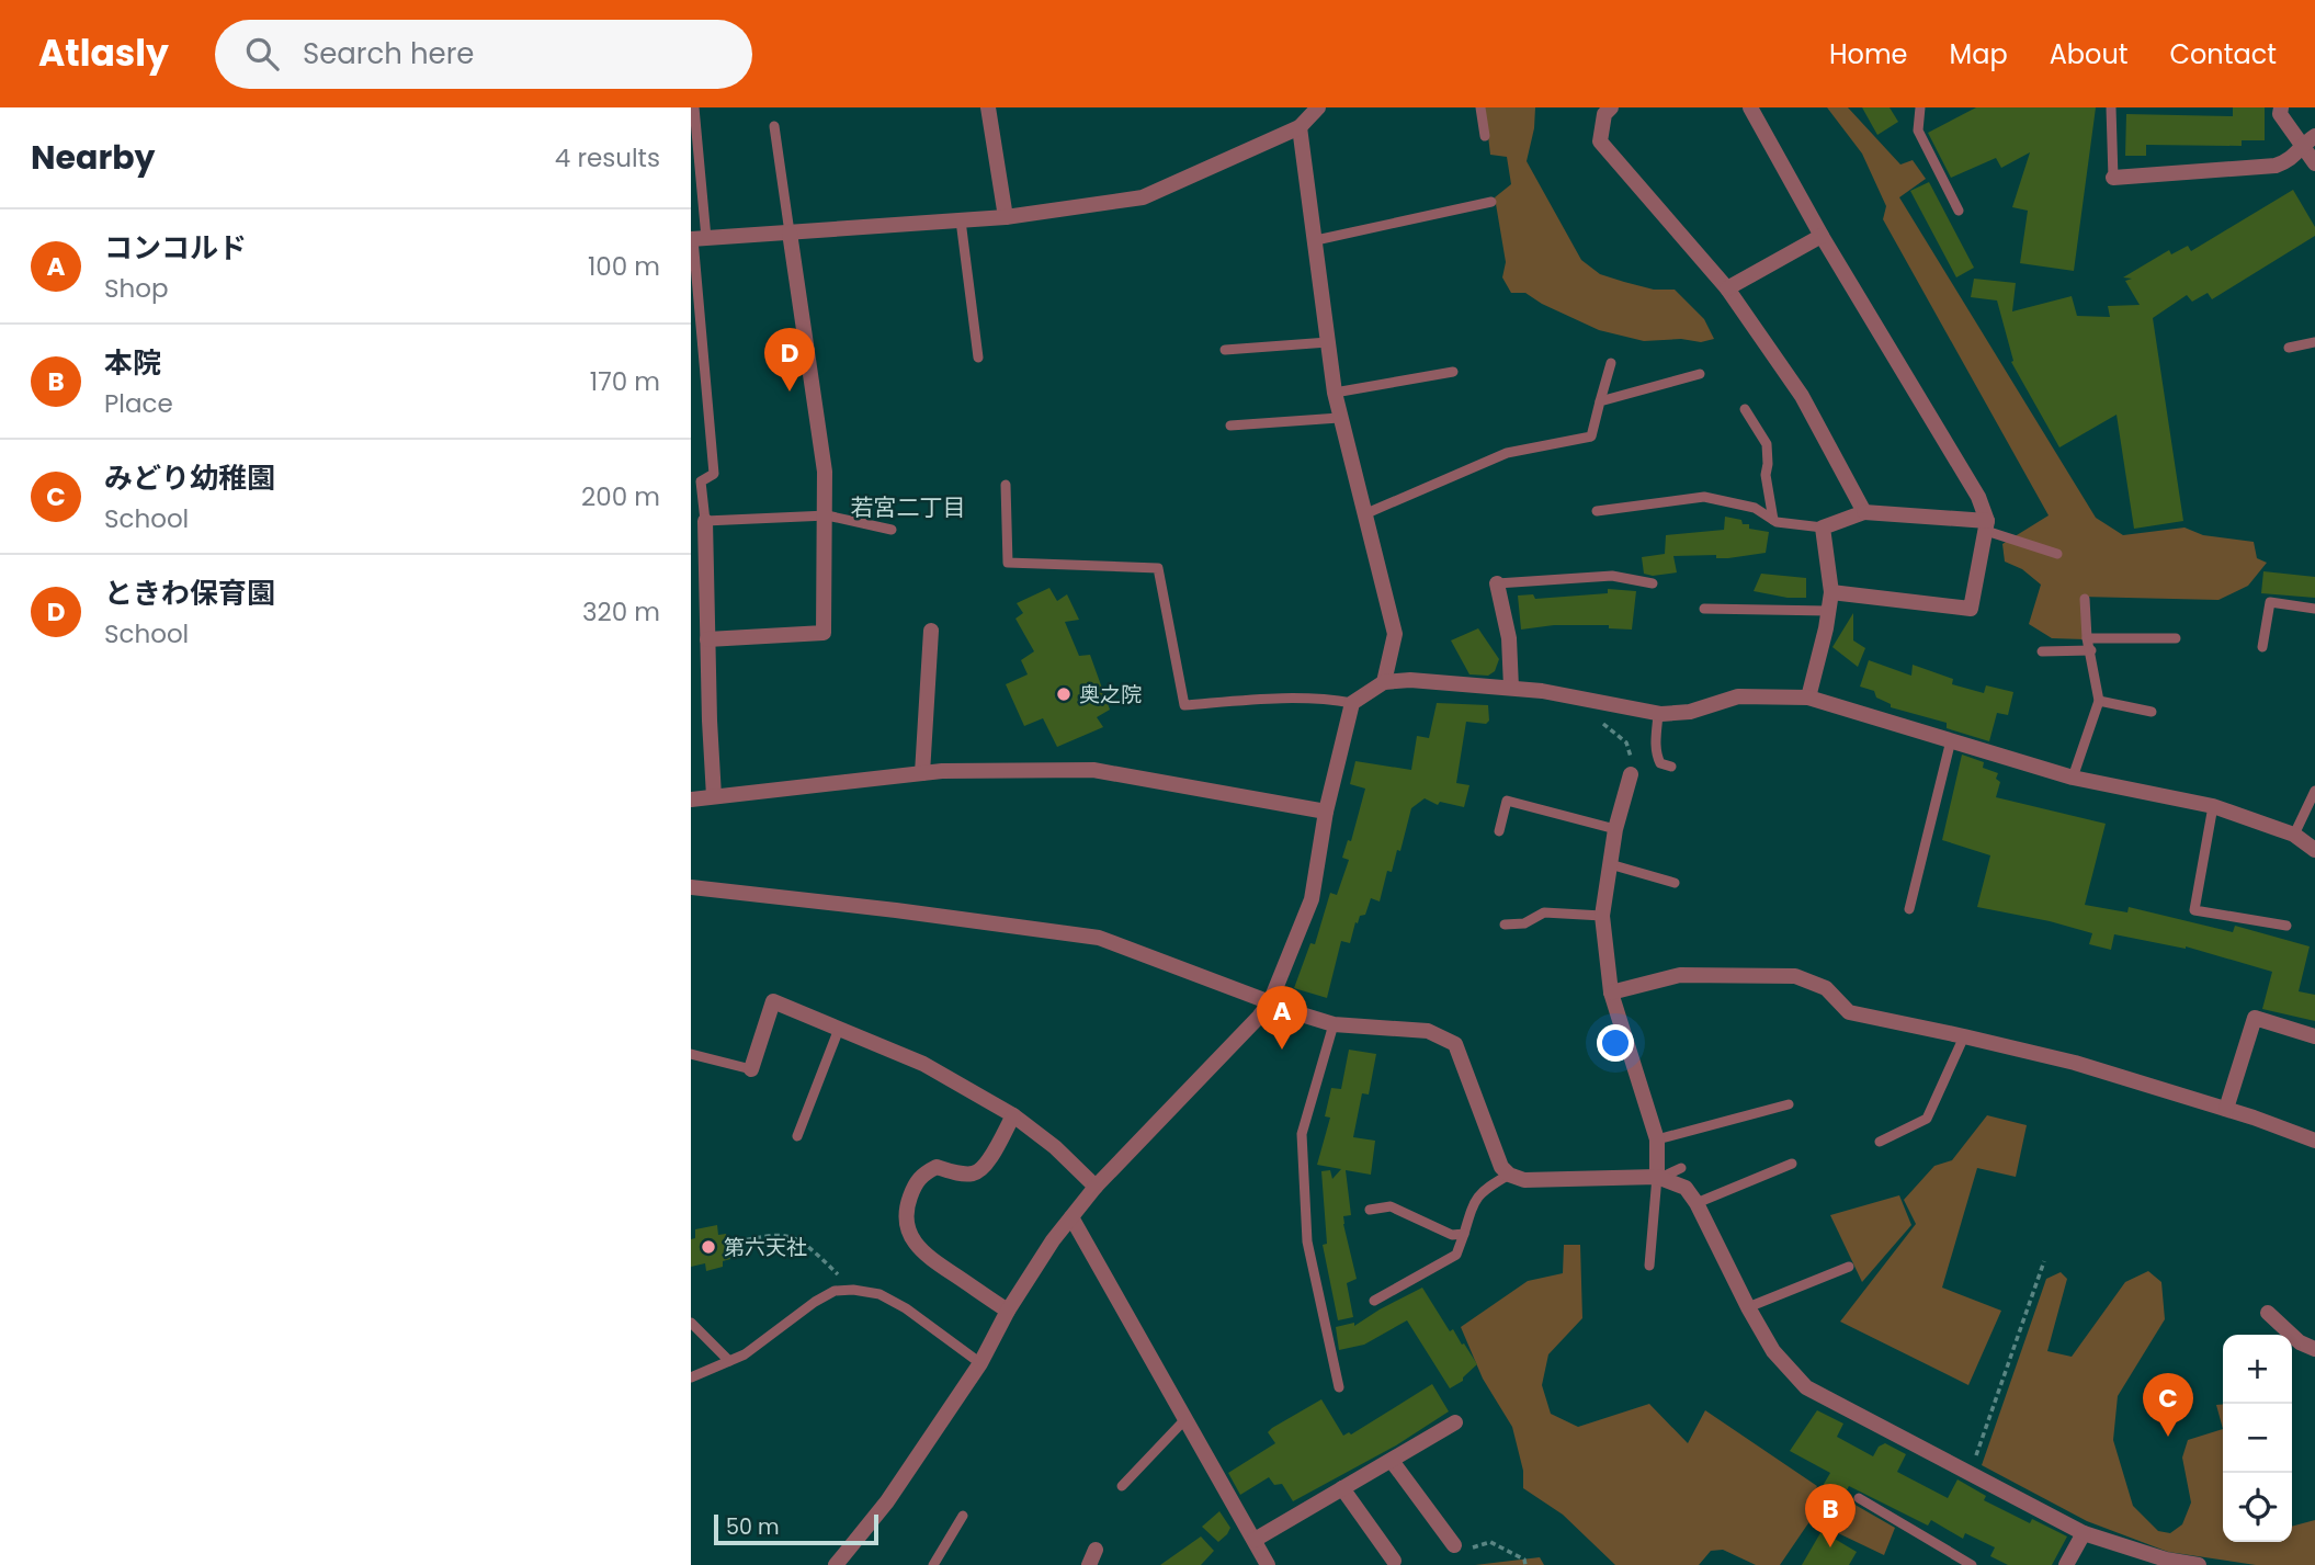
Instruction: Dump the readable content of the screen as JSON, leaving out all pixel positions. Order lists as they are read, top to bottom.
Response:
{
  "districts": ["若宮二丁目"],
  "places": ["奥之院", "第六天社"],
  "scale_bar": "50 m",
  "page": {
    "header": "Atlasly",
    "search": "Search here",
    "nav": [
      "Home",
      "Map",
      "About",
      "Contact"
    ],
    "heading": ["Nearby", "4 results"],
    "list": [
      {
        "mark": "A",
        "name": "コンコルド",
        "note": "Shop",
        "value": "100 m"
      },
      {
        "mark": "B",
        "name": "本院",
        "note": "Place",
        "value": "170 m"
      },
      {
        "mark": "C",
        "name": "みどり幼稚園",
        "note": "School",
        "value": "200 m"
      },
      {
        "mark": "D",
        "name": "ときわ保育園",
        "note": "School",
        "value": "320 m"
      }
    ],
    "pins": [
      "D",
      "A",
      "C",
      "B"
    ],
    "map_buttons": ["+", "−"],
    "scale": "50 m"
  }
}
